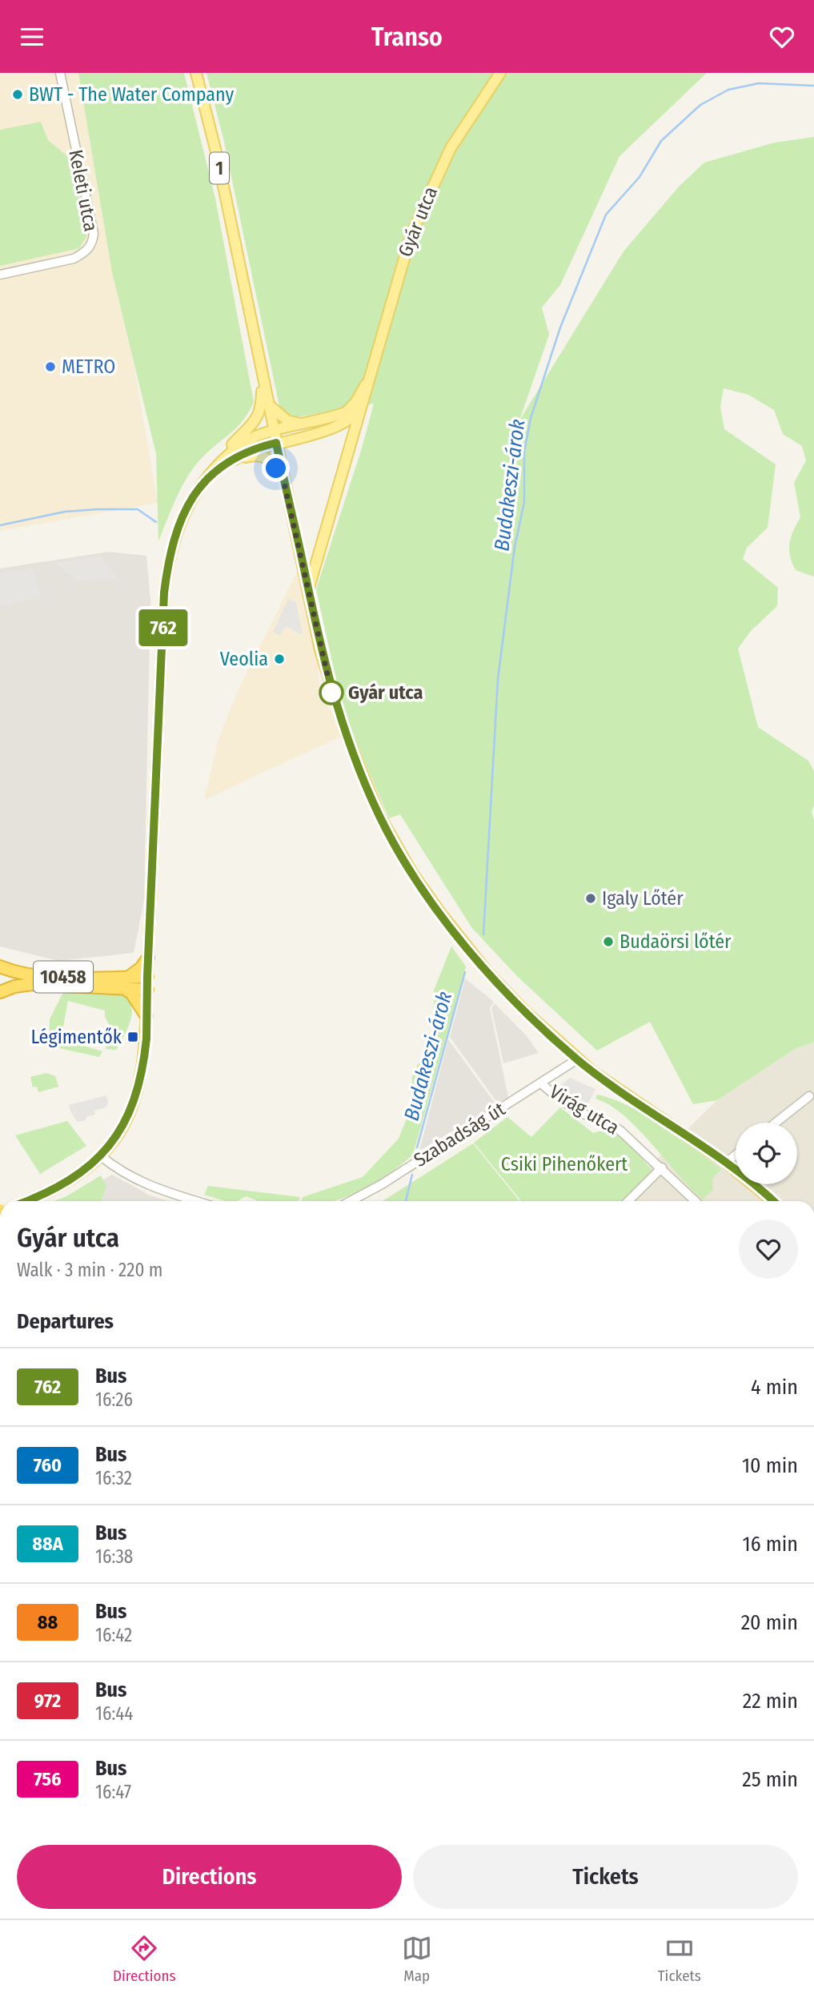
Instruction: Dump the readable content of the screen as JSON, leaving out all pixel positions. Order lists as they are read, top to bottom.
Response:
{
  "streets": {
    "highway": ["10458"],
    "main road": ["1", "Gyár utca"],
    "street": ["Keleti utca", "Virág utca", "Szabadság út"]
  },
  "crossings": [
    ["1", "Gyár utca"],
    ["1", "Szabadság út"],
    ["Virág utca", "Szabadság út"]
  ],
  "water": ["Budakeszi-árok"],
  "parks": ["Csiki Pihenőkert"],
  "places": {
    "other": [
      "BWT - The Water Company",
      "METRO",
      "Veolia",
      "Gyár utca",
      "Igaly Lőtér",
      "Budaörsi lőtér"
    ],
    "transit": ["Légimentők"]
  },
  "lines": ["bus line 762"],
  "page": {
    "header": "Transo",
    "on_map": "762",
    "heading": [
      ["Gyár utca", "Walk · 3 min · 220 m"],
      "Departures"
    ],
    "list": [
      {
        "mark": "762",
        "name": "Bus",
        "note": "16:26",
        "value": "4 min"
      },
      {
        "mark": "760",
        "name": "Bus",
        "note": "16:32",
        "value": "10 min"
      },
      {
        "mark": "88A",
        "name": "Bus",
        "note": "16:38",
        "value": "16 min"
      },
      {
        "mark": "88",
        "name": "Bus",
        "note": "16:42",
        "value": "20 min"
      },
      {
        "mark": "972",
        "name": "Bus",
        "note": "16:44",
        "value": "22 min"
      },
      {
        "mark": "756",
        "name": "Bus",
        "note": "16:47",
        "value": "25 min"
      }
    ],
    "buttons": ["Directions", "Tickets"],
    "tabs": ["Directions", "Map", "Tickets"]
  }
}
